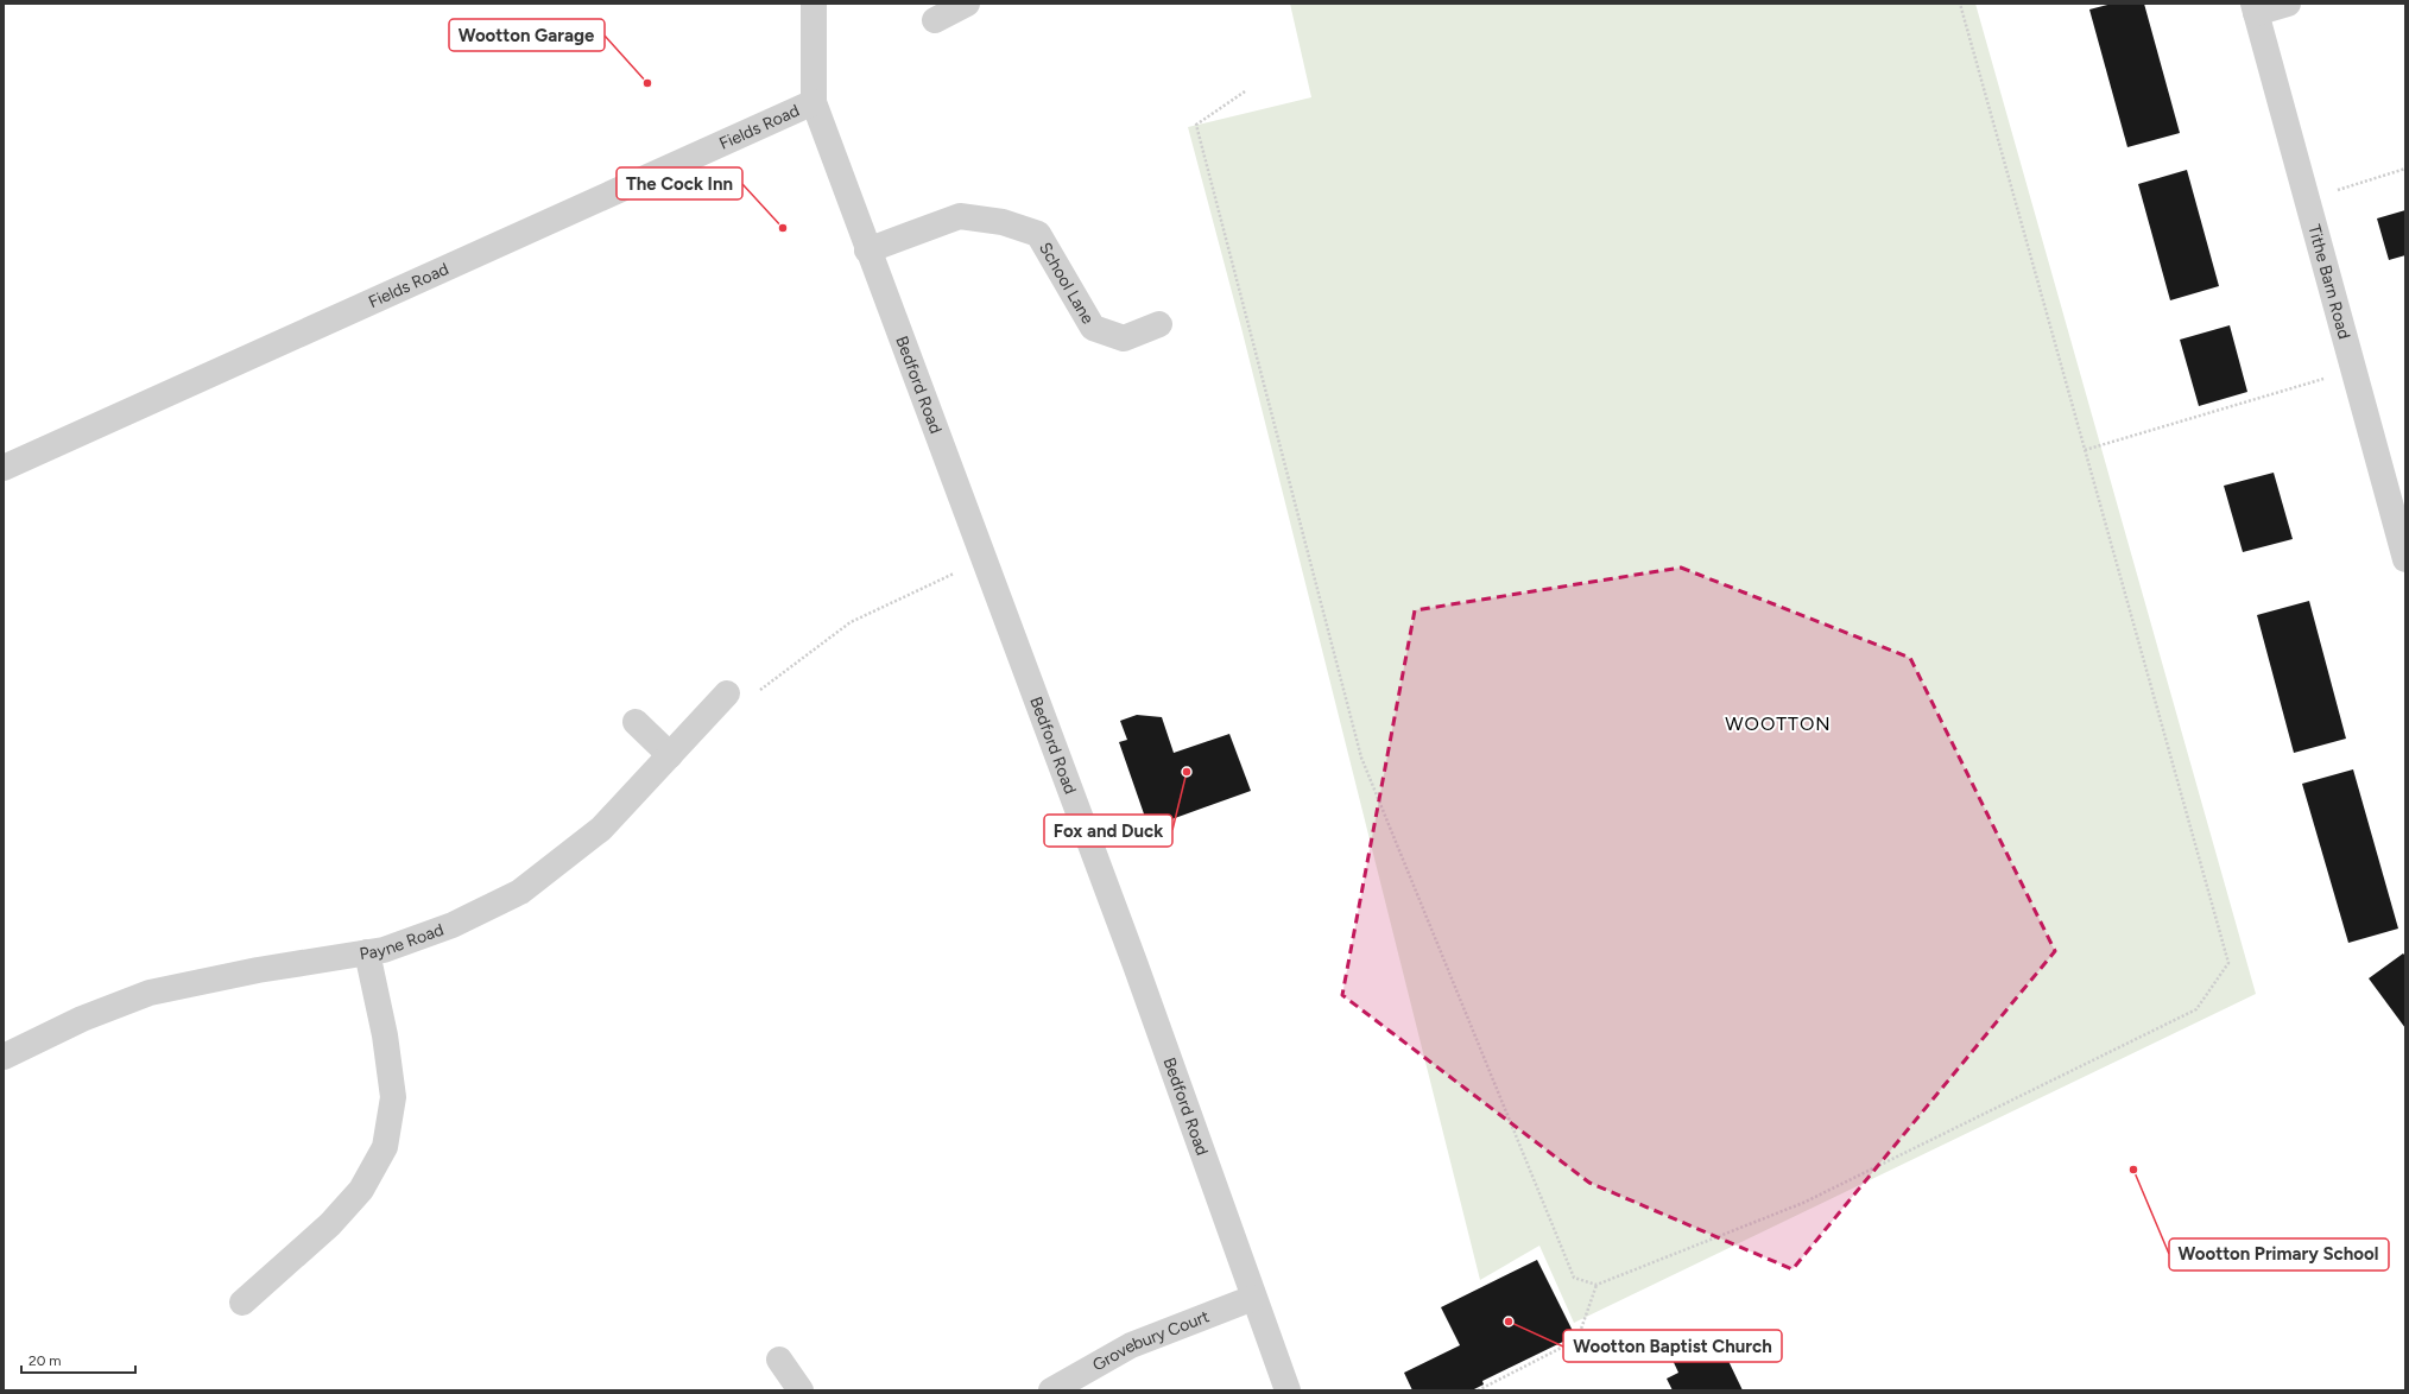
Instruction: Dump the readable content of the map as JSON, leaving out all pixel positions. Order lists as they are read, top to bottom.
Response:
{
  "streets": {
    "street": [
      "Fields Road",
      "Tithe Barn Road",
      "School Lane",
      "Bedford Road",
      "Payne Road",
      "Grovebury Court"
    ]
  },
  "crossings": [
    ["Fields Road", "Bedford Road"],
    ["School Lane", "Bedford Road"],
    ["Bedford Road", "Grovebury Court"]
  ],
  "districts": ["WOOTTON"],
  "places": [
    "Wootton Garage",
    "The Cock Inn",
    "Fox and Duck",
    "Wootton Primary School",
    "Wootton Baptist Church"
  ],
  "scale_bar": "20 m"
}
